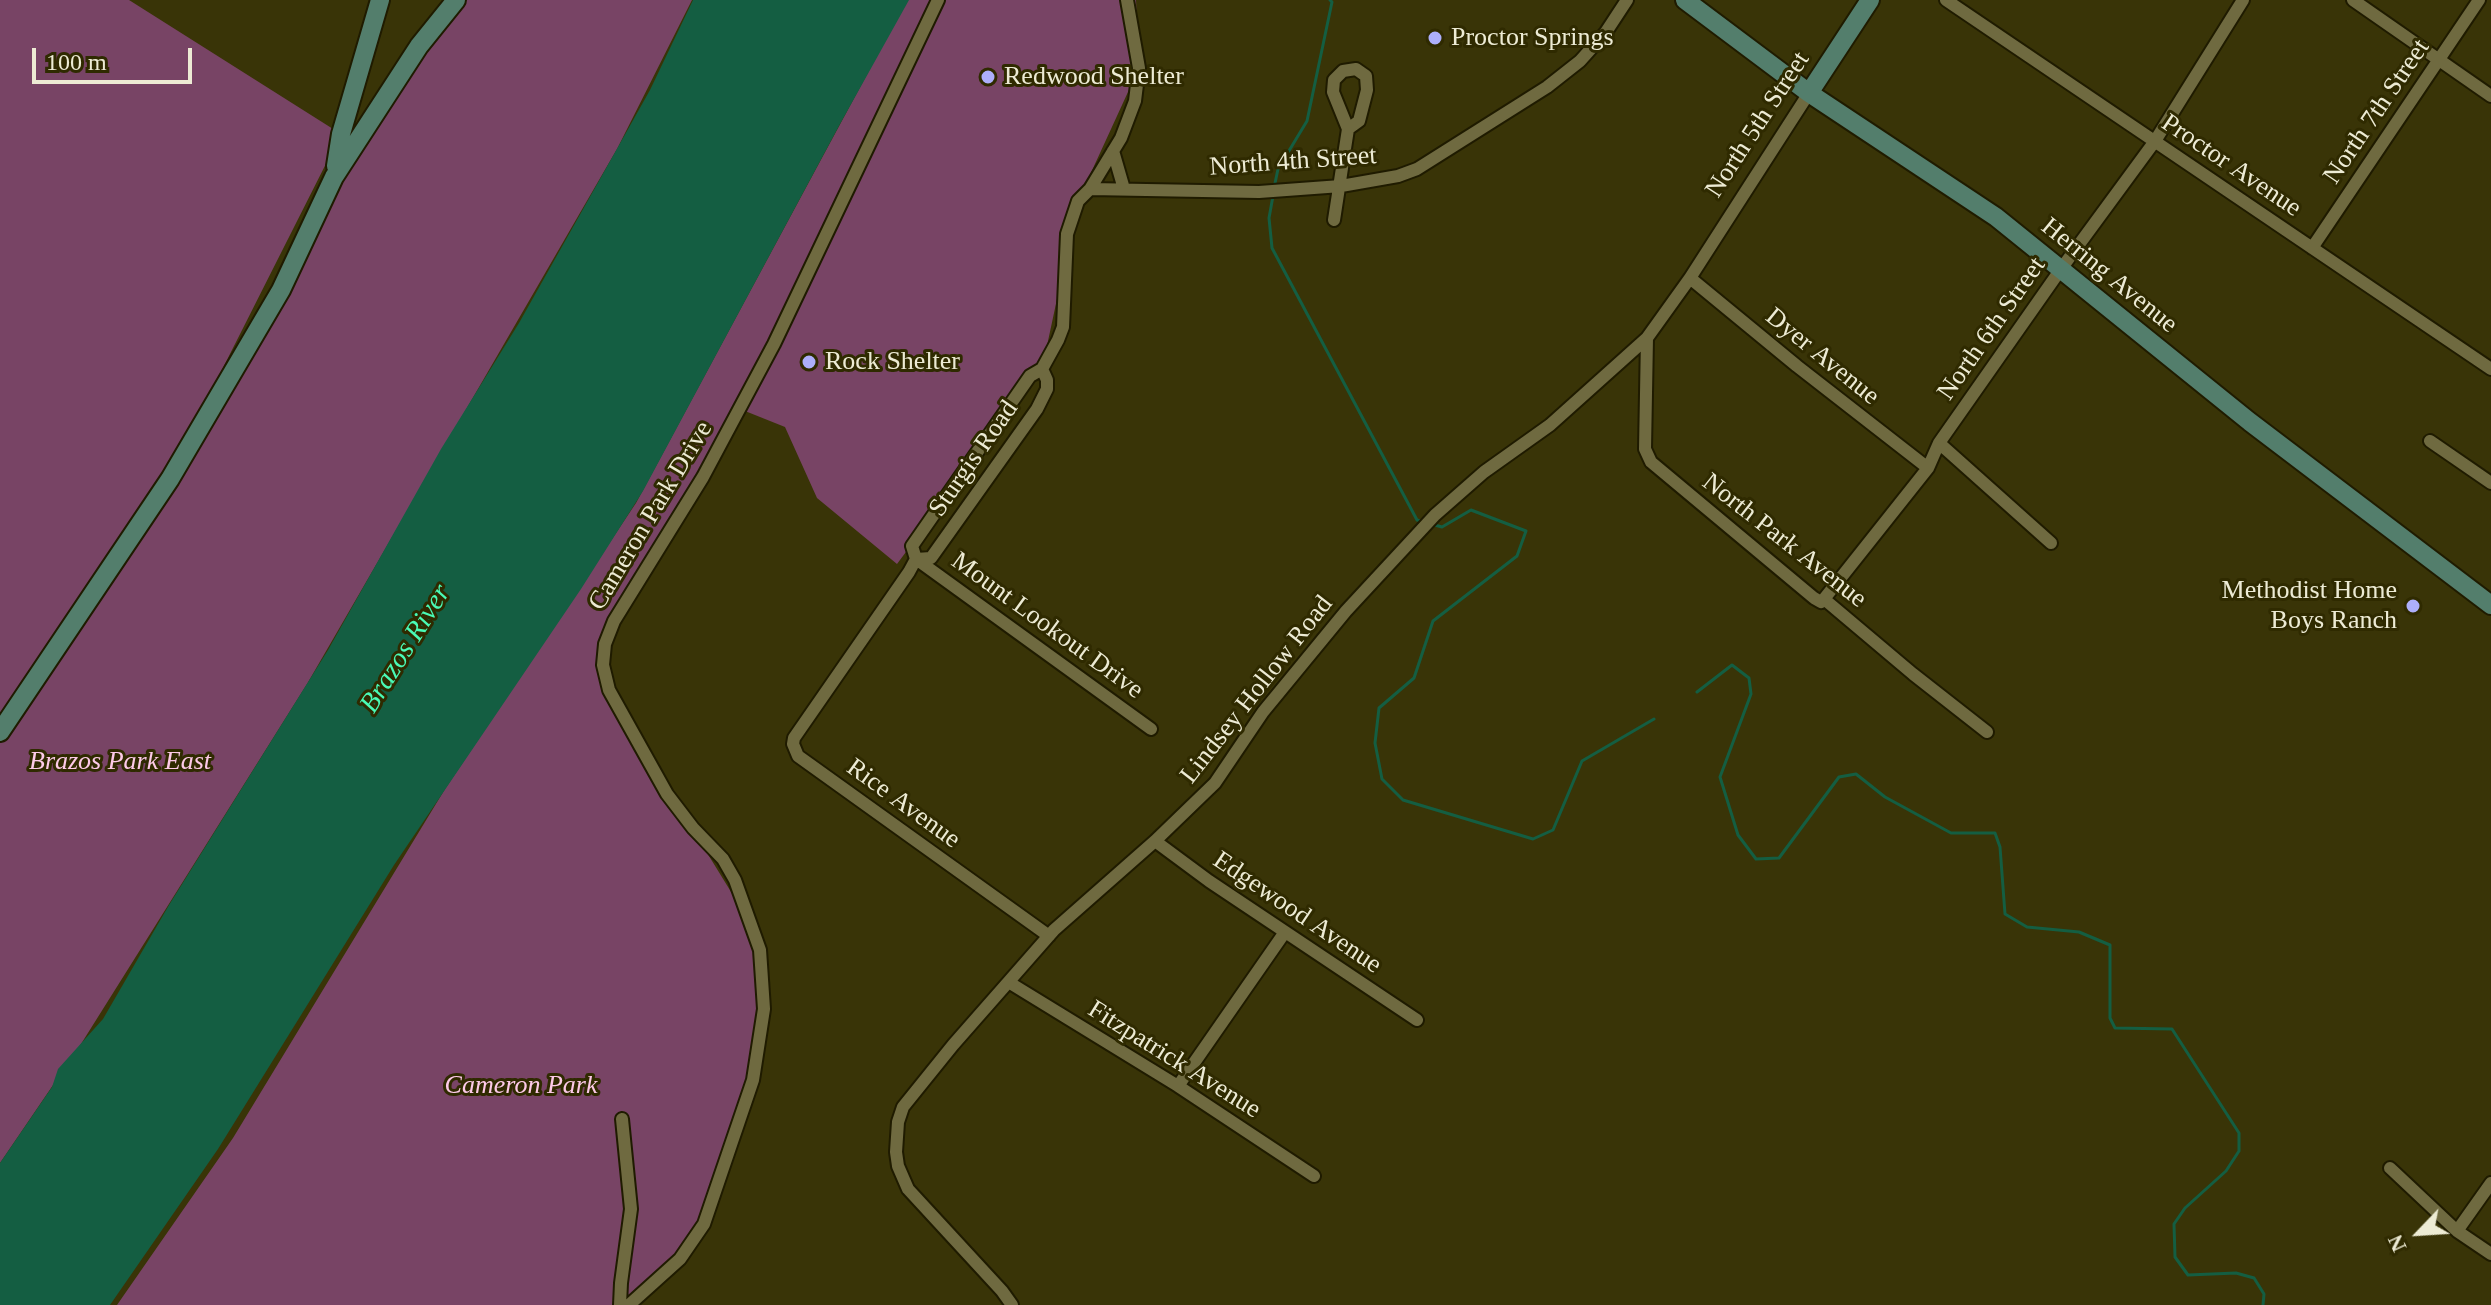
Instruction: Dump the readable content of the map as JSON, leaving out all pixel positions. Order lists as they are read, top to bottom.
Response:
{
  "streets": {
    "main road": ["North 5th Street", "Herring Avenue"],
    "street": [
      "North 7th Street",
      "North 4th Street",
      "Proctor Avenue",
      "North 6th Street",
      "Dyer Avenue",
      "Sturgis Road",
      "Cameron Park Drive",
      "North Park Avenue",
      "Mount Lookout Drive",
      "Lindsey Hollow Road",
      "Rice Avenue",
      "Edgewood Avenue",
      "Fitzpatrick Avenue"
    ]
  },
  "crossings": [
    ["North 7th Street", "Proctor Avenue"],
    ["North 5th Street", "Herring Avenue"],
    ["North 5th Street", "Dyer Avenue"],
    ["North 5th Street", "Lindsey Hollow Road"],
    ["North 4th Street", "Sturgis Road"],
    ["Proctor Avenue", "North 6th Street"],
    ["Herring Avenue", "North 6th Street"],
    ["North 6th Street", "Dyer Avenue"],
    ["North 6th Street", "North Park Avenue"],
    ["Dyer Avenue", "Lindsey Hollow Road"],
    ["Sturgis Road", "Mount Lookout Drive"],
    ["Sturgis Road", "Rice Avenue"],
    ["North Park Avenue", "Lindsey Hollow Road"],
    ["Lindsey Hollow Road", "Rice Avenue"],
    ["Lindsey Hollow Road", "Edgewood Avenue"],
    ["Lindsey Hollow Road", "Fitzpatrick Avenue"]
  ],
  "water": ["Brazos River"],
  "parks": ["Brazos Park East", "Cameron Park"],
  "places": [
    "Proctor Springs",
    "Redwood Shelter",
    "Rock Shelter",
    "Methodist Home Boys Ranch"
  ],
  "scale_bar": "100 m",
  "north": "bottom left"
}
